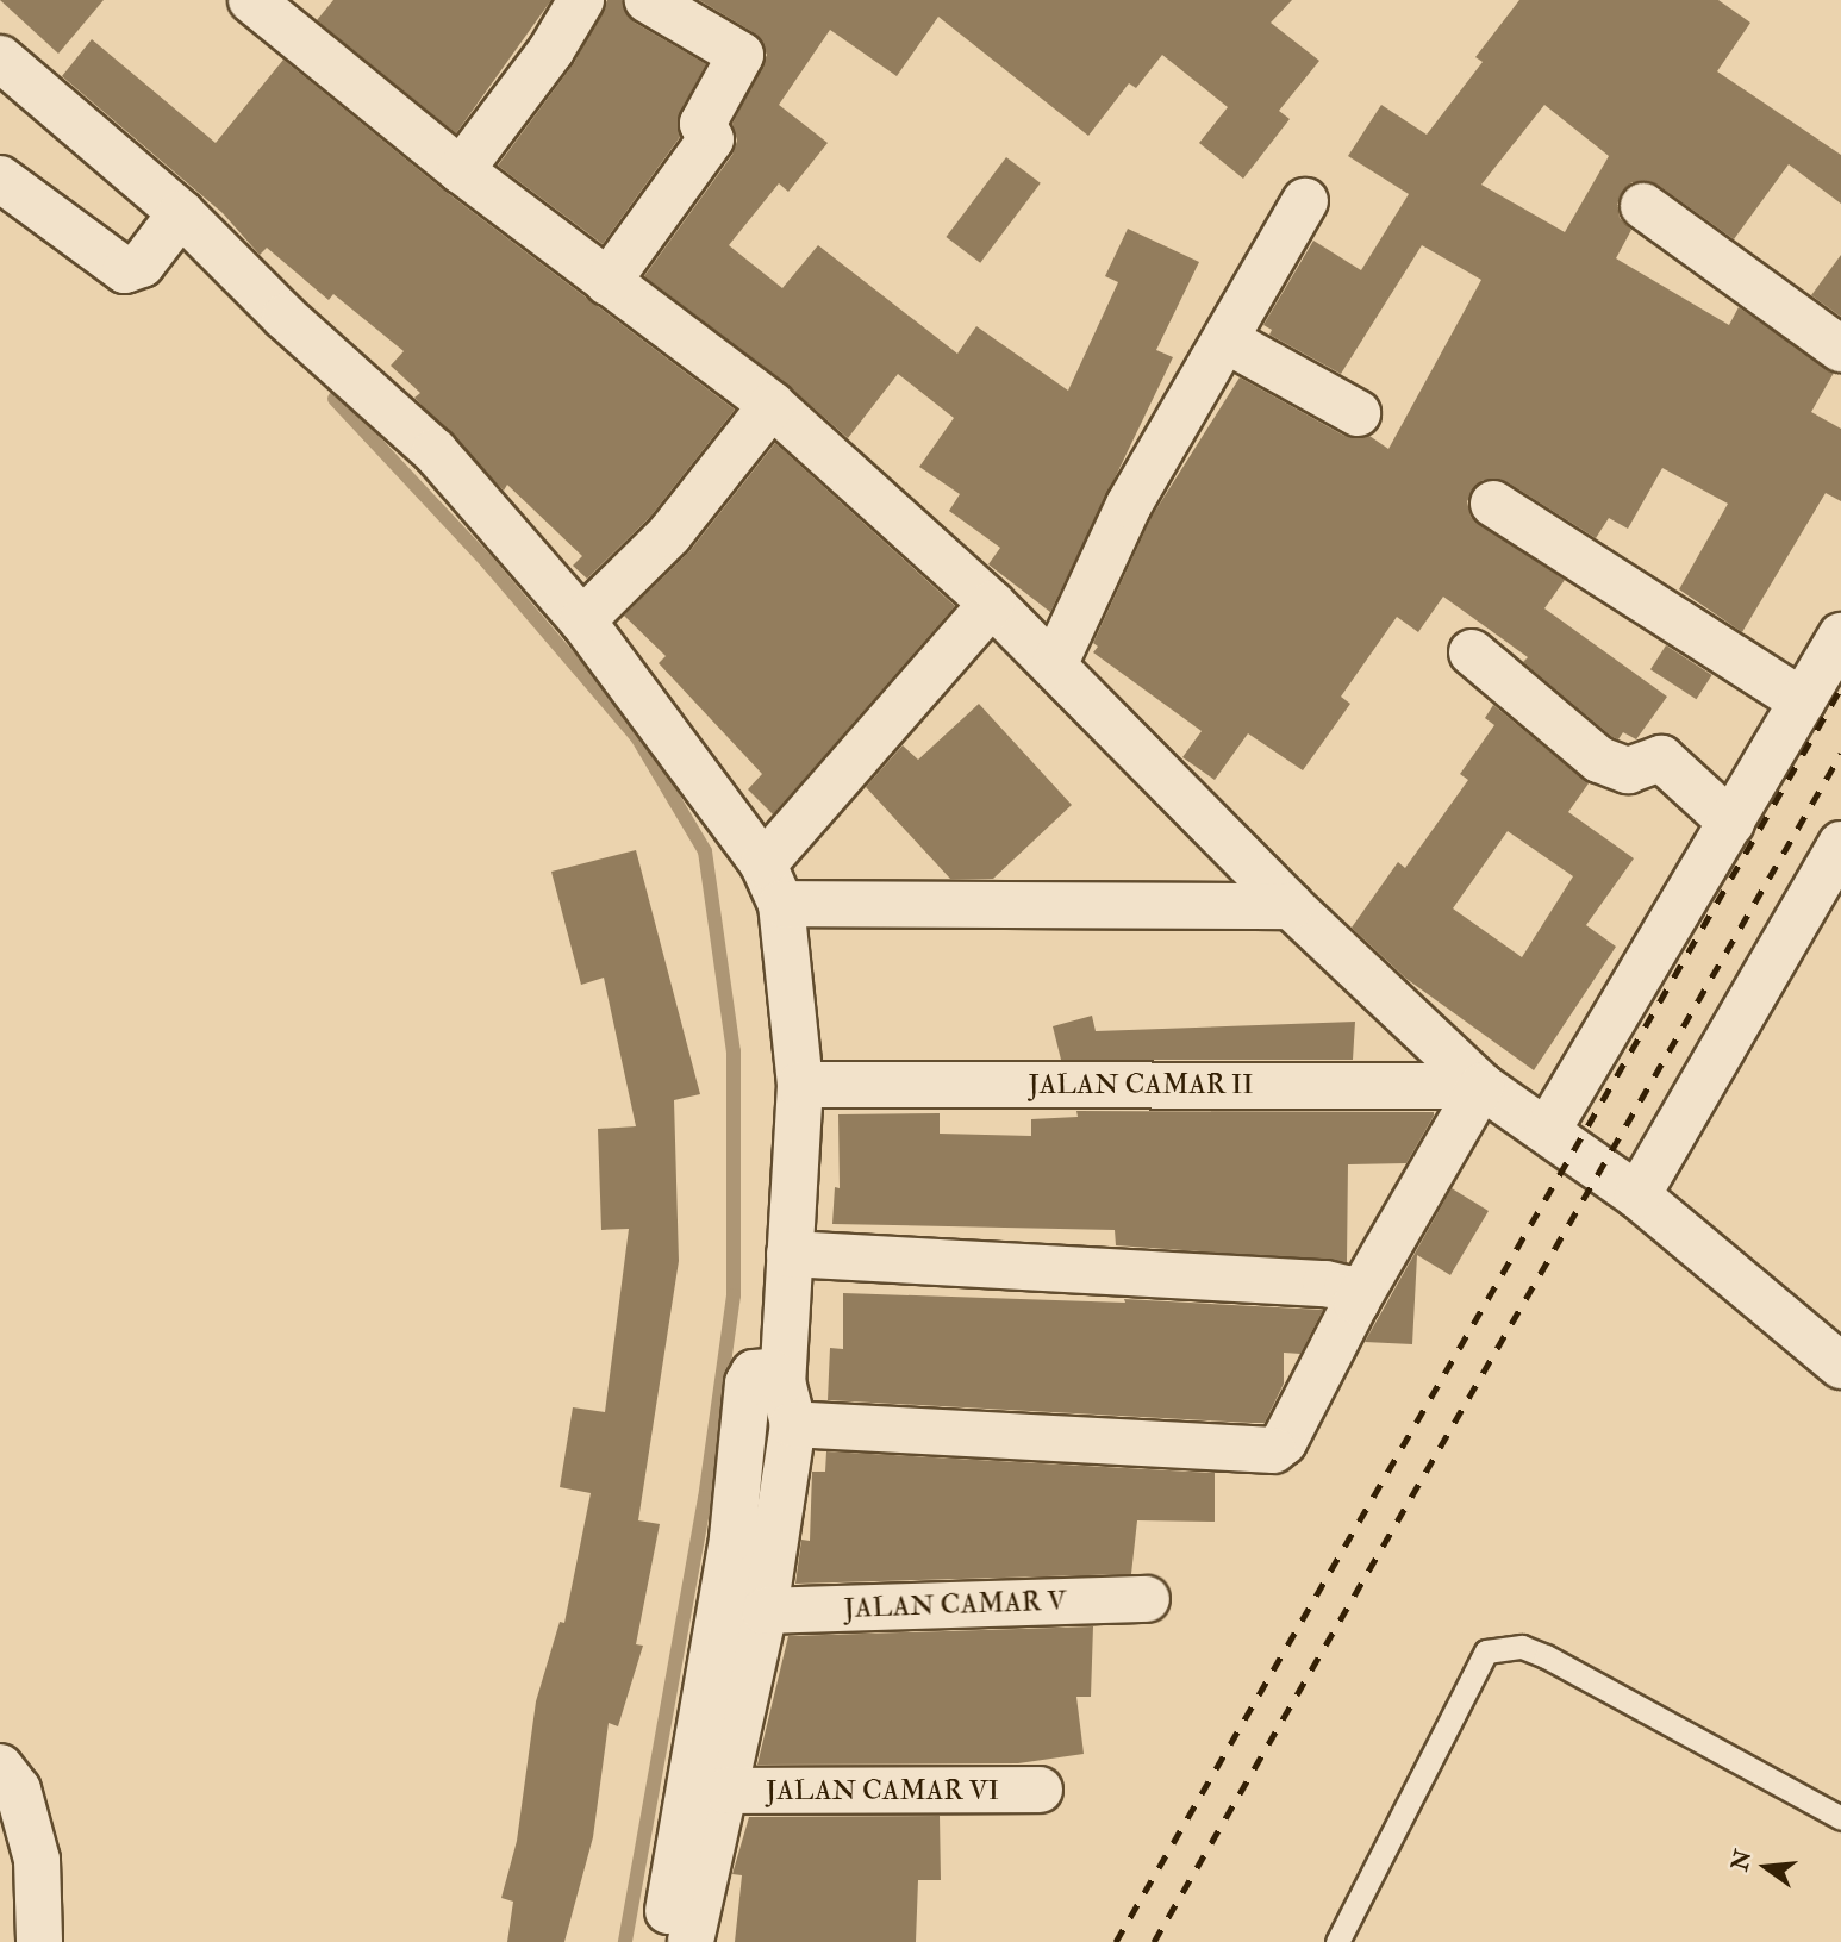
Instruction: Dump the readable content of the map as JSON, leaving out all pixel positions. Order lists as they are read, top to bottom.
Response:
{
  "streets": {
    "street": ["JALAN CAMAR II", "JALAN CAMAR V", "JALAN CAMAR VI"]
  },
  "north": "left"
}
